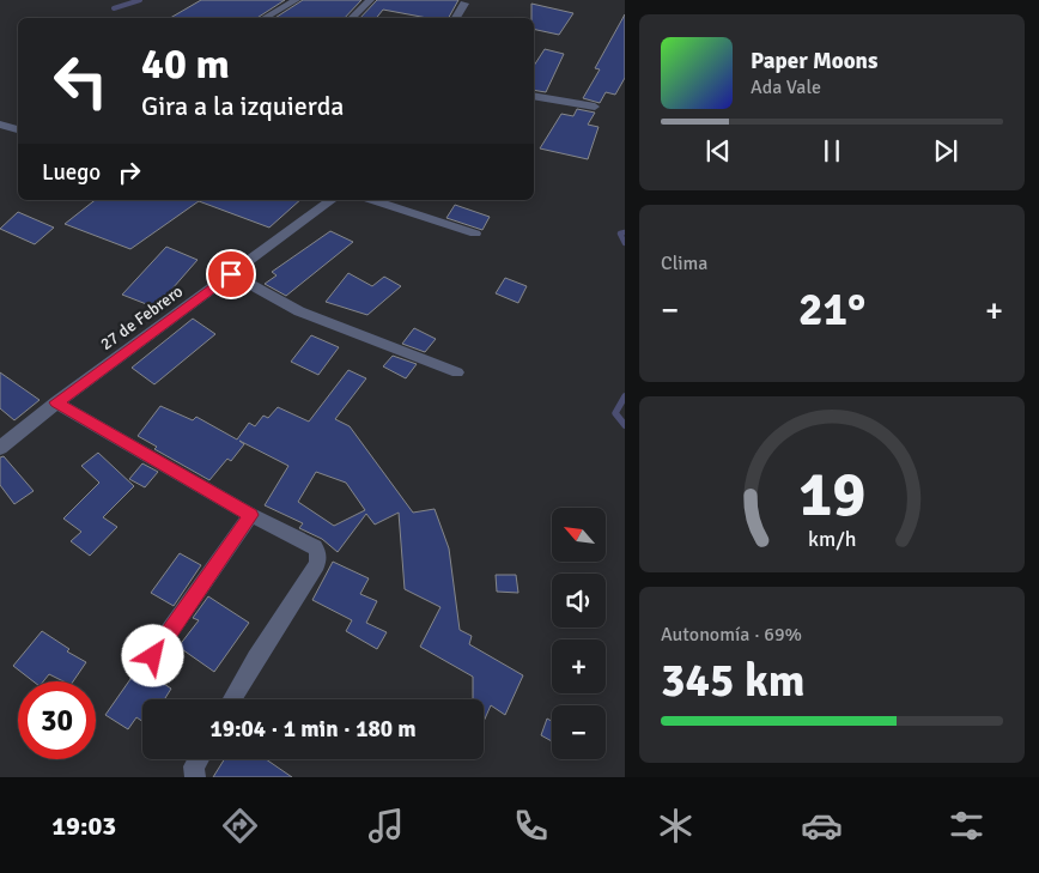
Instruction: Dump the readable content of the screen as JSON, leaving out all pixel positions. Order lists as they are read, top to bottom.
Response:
{
  "streets": {
    "street": ["27 de Febrero"]
  },
  "north": "top left",
  "page": {
    "turn": ["40 m", "Gira a la izquierda"],
    "song": ["Paper Moons", "Ada Vale"],
    "then": "Luego",
    "tile": [
      "Clima",
      ["Autonomía · 69%", "345 km"]
    ],
    "heat": ["−", "21°", "+"],
    "map_buttons": ["+", "−"],
    "limit": "30",
    "trip": "19:04 · 1 min · 180 m",
    "tabs": "19:03",
    "gauge": ["19", "km/h"]
  }
}
